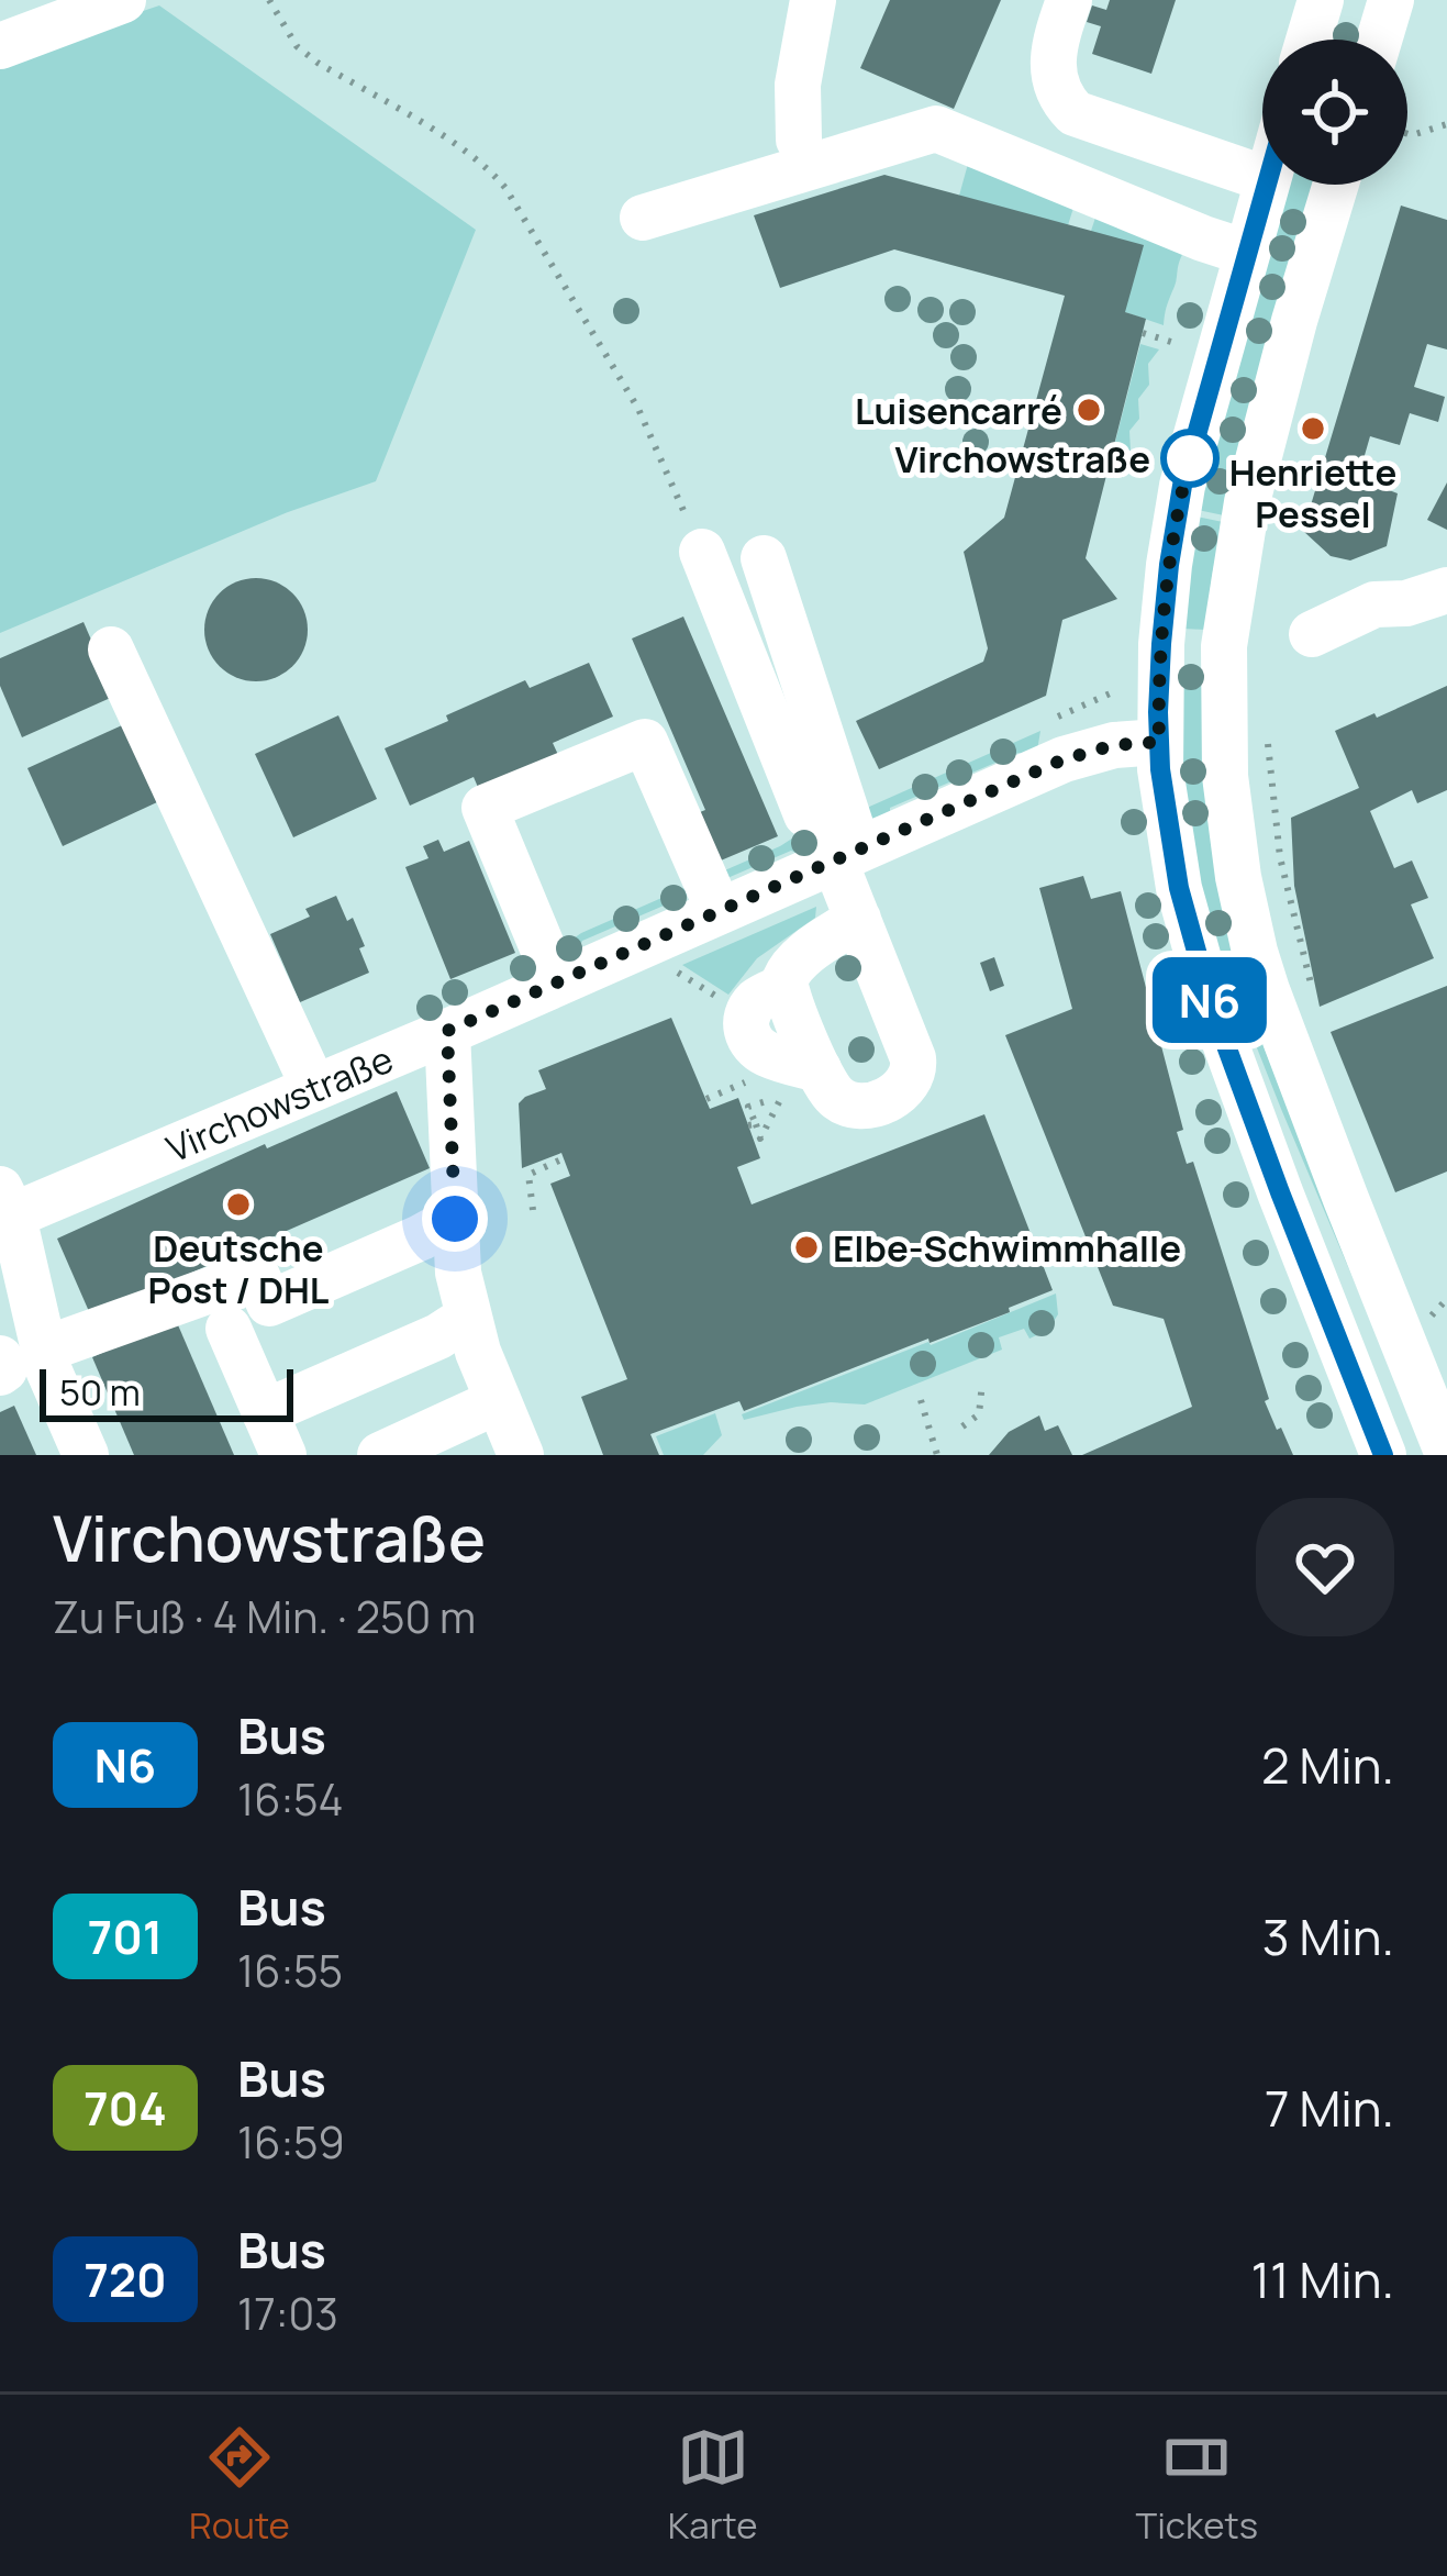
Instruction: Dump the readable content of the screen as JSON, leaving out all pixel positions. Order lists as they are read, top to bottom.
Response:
{
  "streets": {
    "street": ["Virchowstraße"]
  },
  "places": [
    "Luisencarré",
    "Henriette Pessel",
    "Virchowstraße",
    "Deutsche Post / DHL",
    "Elbe-Schwimmhalle"
  ],
  "lines": ["bus line N6"],
  "scale_bar": "50 m",
  "page": {
    "on_map": "N6",
    "scale": "50 m",
    "heading": ["Virchowstraße", "Zu Fuß · 4 Min. · 250 m"],
    "list": [
      {
        "mark": "N6",
        "name": "Bus",
        "note": "16:54",
        "value": "2 Min."
      },
      {
        "mark": "701",
        "name": "Bus",
        "note": "16:55",
        "value": "3 Min."
      },
      {
        "mark": "704",
        "name": "Bus",
        "note": "16:59",
        "value": "7 Min."
      },
      {
        "mark": "720",
        "name": "Bus",
        "note": "17:03",
        "value": "11 Min."
      }
    ],
    "tabs": ["Route", "Karte", "Tickets"]
  }
}
